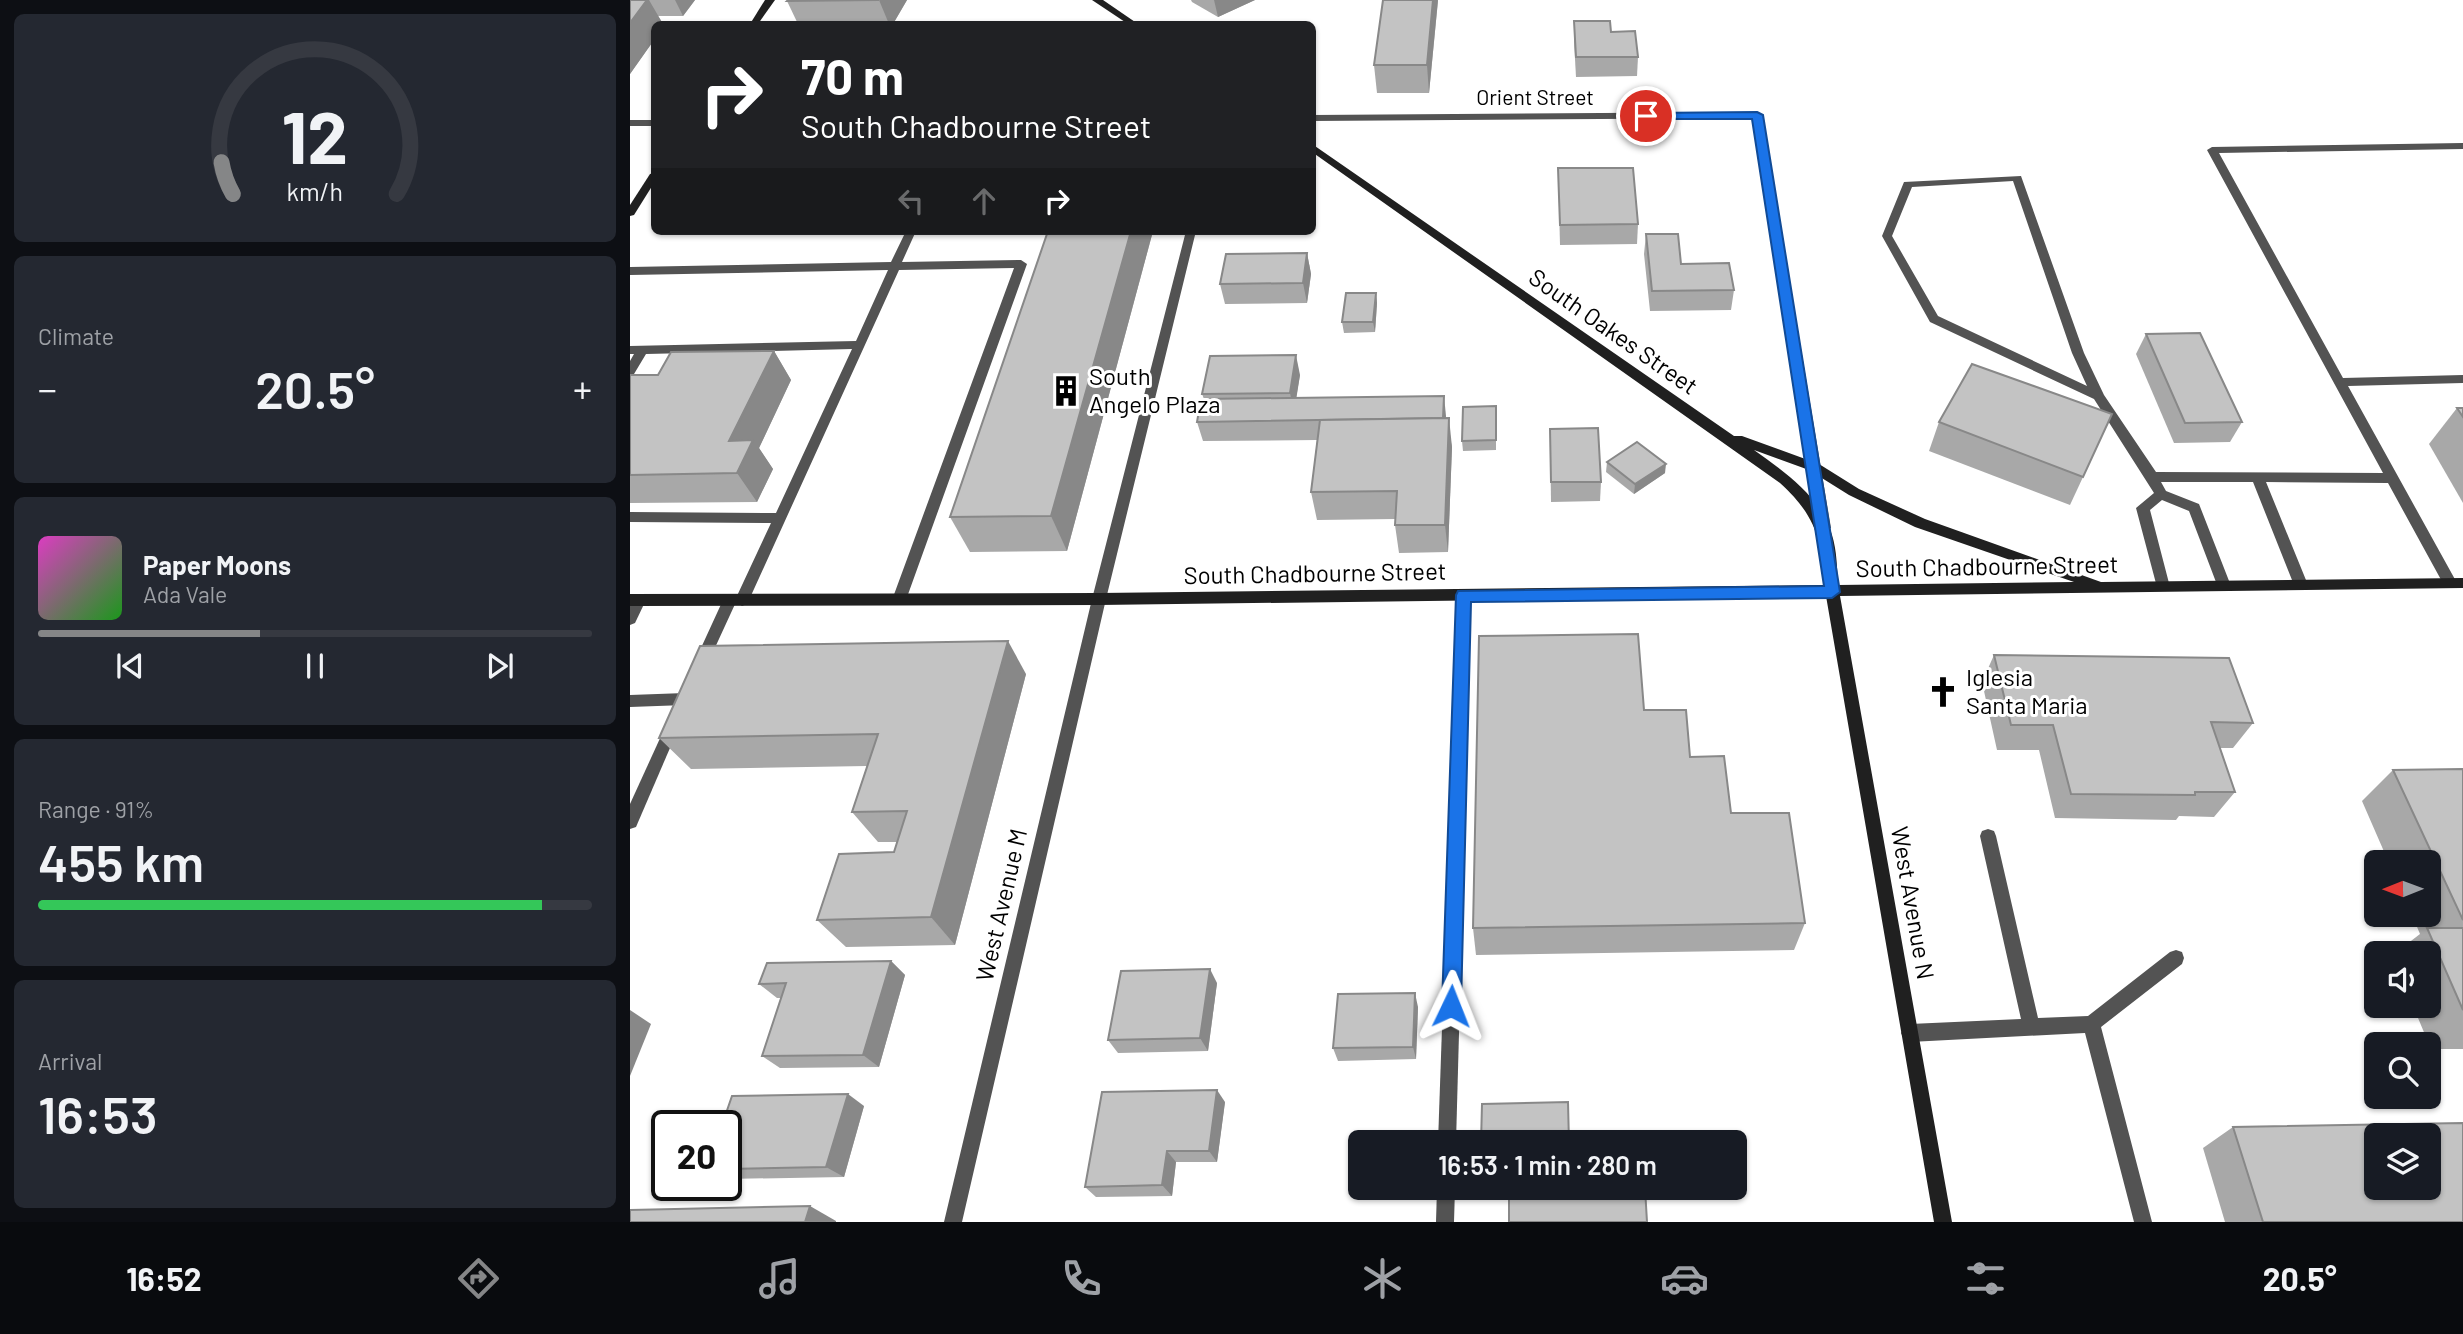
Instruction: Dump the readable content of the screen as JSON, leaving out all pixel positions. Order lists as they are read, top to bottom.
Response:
{
  "streets": {
    "main road": ["South Oakes Street", "South Chadbourne Street", "West Avenue N"],
    "street": ["Orient Street", "West Avenue M"]
  },
  "crossings": [
    ["South Oakes Street", "South Chadbourne Street"],
    ["South Oakes Street", "West Avenue N"],
    ["South Chadbourne Street", "West Avenue N"],
    ["South Chadbourne Street", "West Avenue M"]
  ],
  "places": {
    "building": ["South Angelo Plaza"],
    "church": ["Iglesia Santa Maria"]
  },
  "north": "left",
  "page": {
    "turn": ["70 m", "South Chadbourne Street"],
    "tile": [
      "Climate",
      ["Range · 91%", "455 km"],
      ["Arrival", "16:53"]
    ],
    "heat": ["−", "20.5°", "+"],
    "song": ["Paper Moons", "Ada Vale"],
    "limit": "20",
    "trip": "16:53 · 1 min · 280 m",
    "tabs": ["16:52", "20.5°"],
    "gauge": ["12", "km/h"]
  }
}
